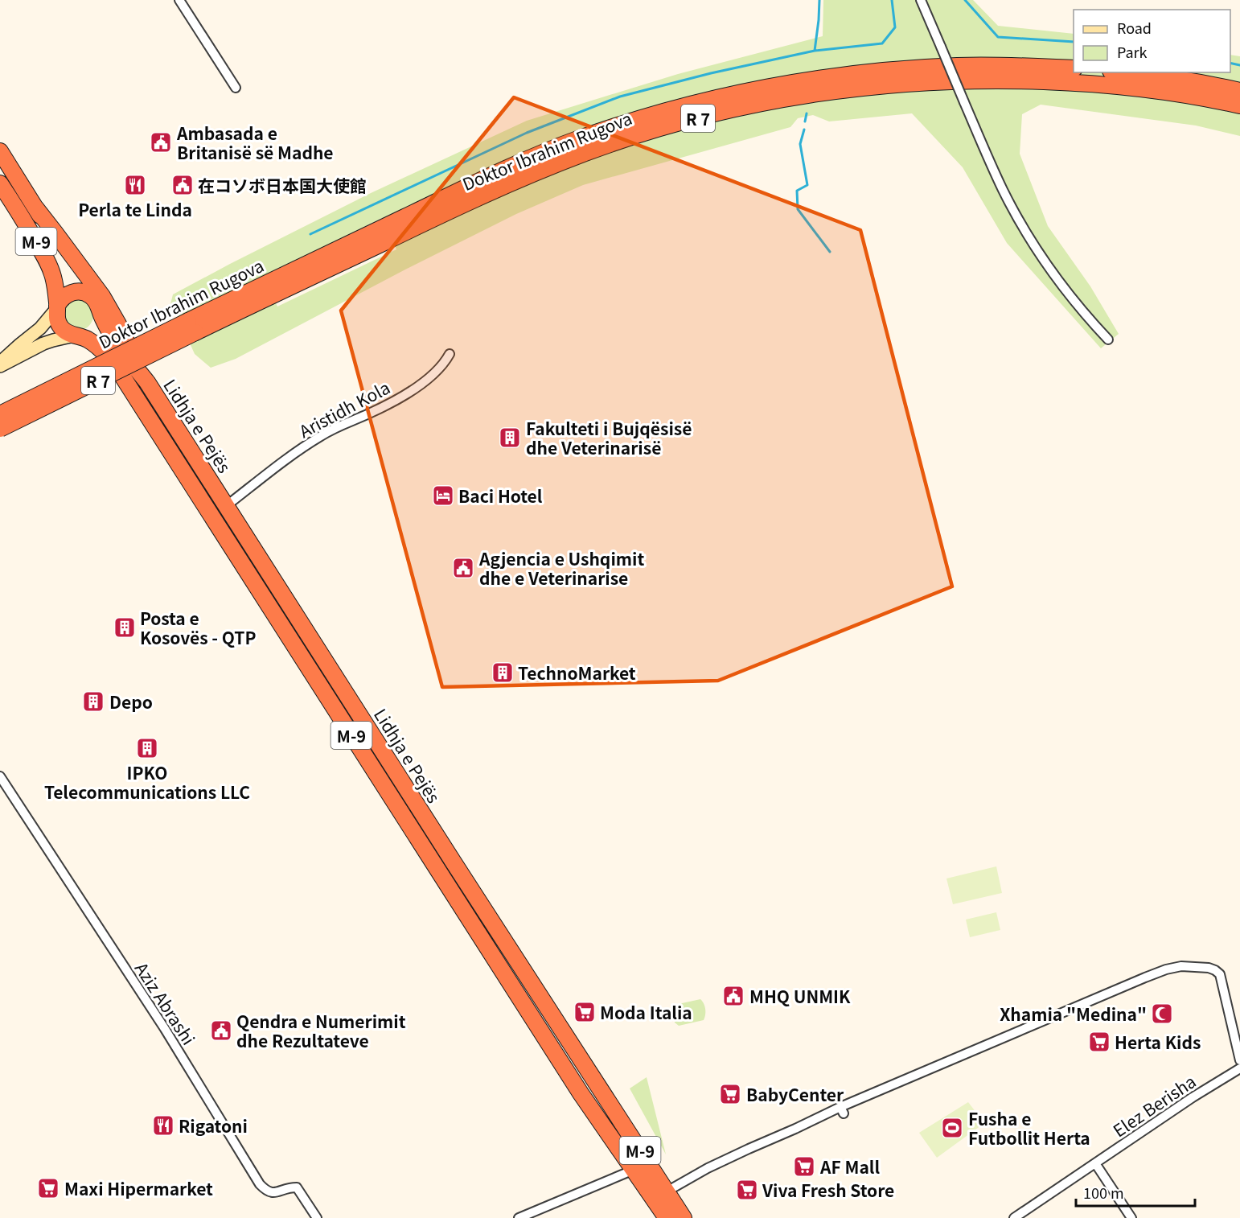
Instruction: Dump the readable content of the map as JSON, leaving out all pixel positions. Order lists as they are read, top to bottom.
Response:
{
  "streets": {
    "highway": [
      "R 7",
      "Doktor Ibrahim Rugova",
      "M-9",
      "Lidhja e Pejës"
    ],
    "street": ["Aristidh Kola", "Aziz Abrashi", "Elez Berisha"]
  },
  "crossings": [
    ["M-9", "Lidhja e Pejës"],
    ["Aristidh Kola", "Lidhja e Pejës"]
  ],
  "places": {
    "public building": [
      "Ambasada e Britanisë së Madhe",
      "在コソボ日本国大使館",
      "Agjencia e Ushqimit dhe e Veterinarise",
      "MHQ UNMIK",
      "Qendra e Numerimit dhe Rezultateve"
    ],
    "restaurant": ["Perla te Linda", "Rigatoni"],
    "building": [
      "Fakulteti i Bujqësisë dhe Veterinarisë",
      "Posta e Kosovës - QTP",
      "TechnoMarket",
      "Depo",
      "IPKO Telecommunications LLC"
    ],
    "hotel": ["Baci Hotel"],
    "supermarket": [
      "Moda Italia",
      "Herta Kids",
      "BabyCenter",
      "AF Mall",
      "Maxi Hipermarket",
      "Viva Fresh Store"
    ],
    "mosque": ["Xhamia \"Medina\""],
    "sports": ["Fusha e Futbollit Herta"]
  },
  "legend": ["Road", "Park"],
  "scale_bar": "100 m"
}
